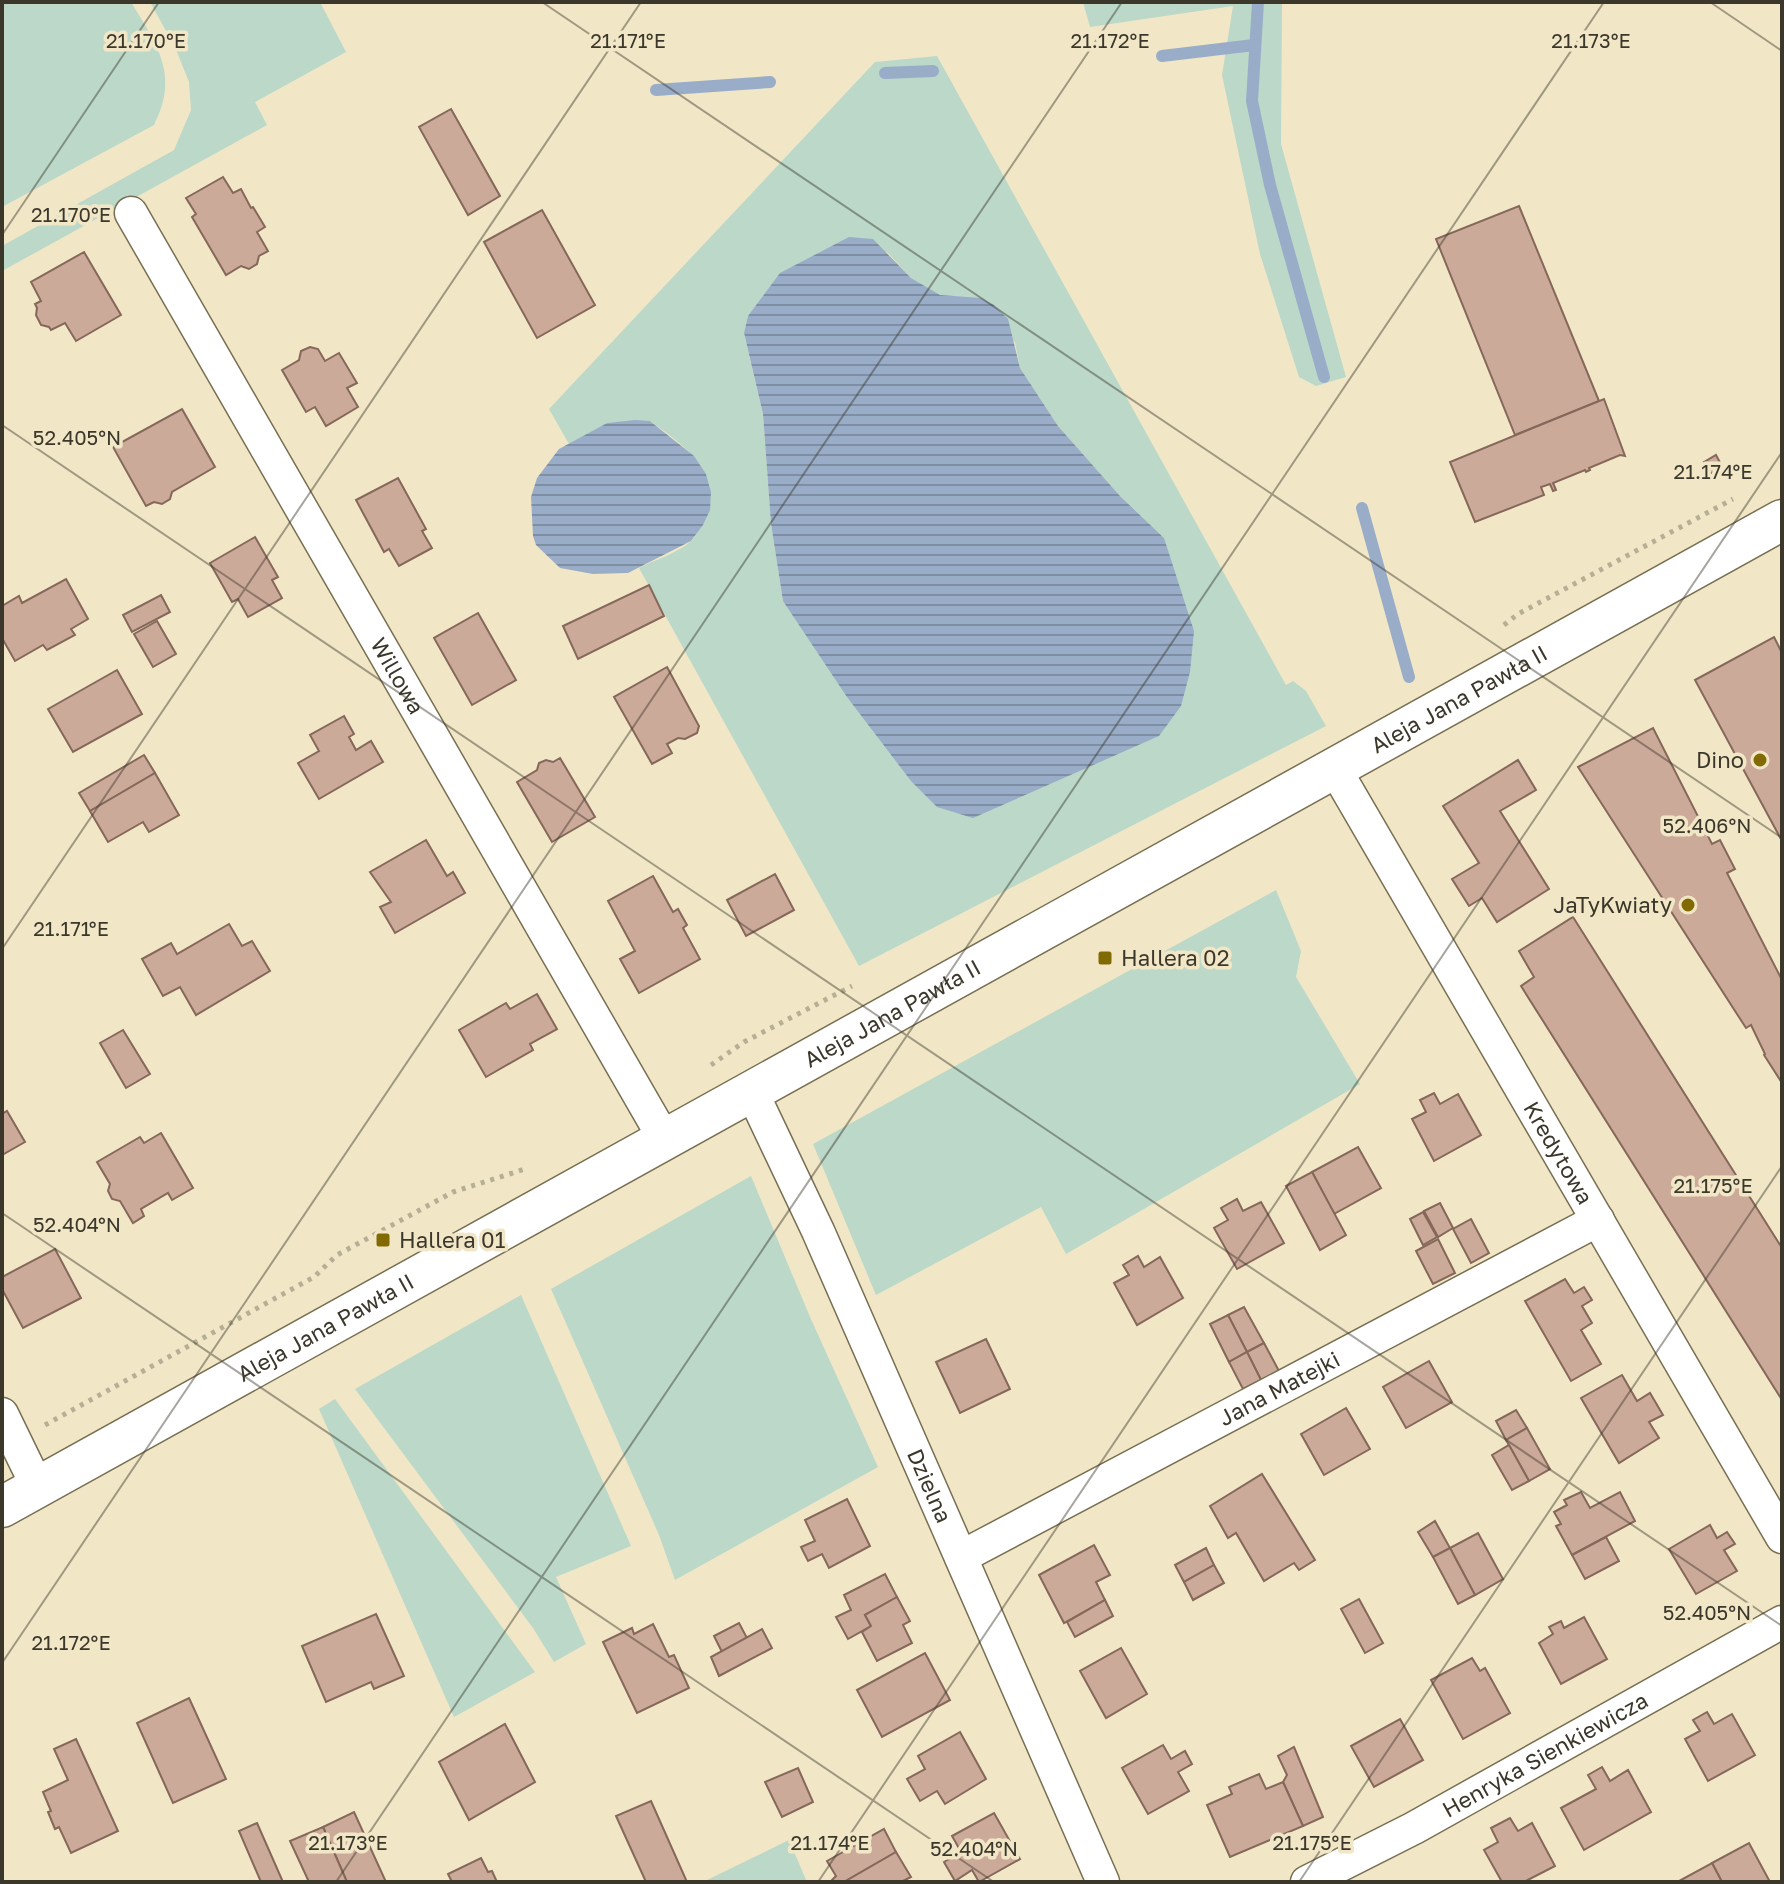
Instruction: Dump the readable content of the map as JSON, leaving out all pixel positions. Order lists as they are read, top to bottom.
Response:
{
  "streets": {
    "street": [
      "Willowa",
      "Aleja Jana Pawła II",
      "Kredytowa",
      "Jana Matejki",
      "Dzielna",
      "Henryka Sienkiewicza"
    ]
  },
  "crossings": [
    ["Willowa", "Aleja Jana Pawła II"],
    ["Aleja Jana Pawła II", "Kredytowa"],
    ["Aleja Jana Pawła II", "Dzielna"],
    ["Kredytowa", "Jana Matejki"],
    ["Jana Matejki", "Dzielna"]
  ],
  "places": {
    "other": ["Dino", "JaTyKwiaty"],
    "transit": ["Hallera 02", "Hallera 01"]
  },
  "coordinates": [
    "21.171°E",
    "21.172°E",
    "21.173°E",
    "21.170°E",
    "52.405°N",
    "21.174°E",
    "52.406°N",
    "21.175°E",
    "52.404°N"
  ]
}
